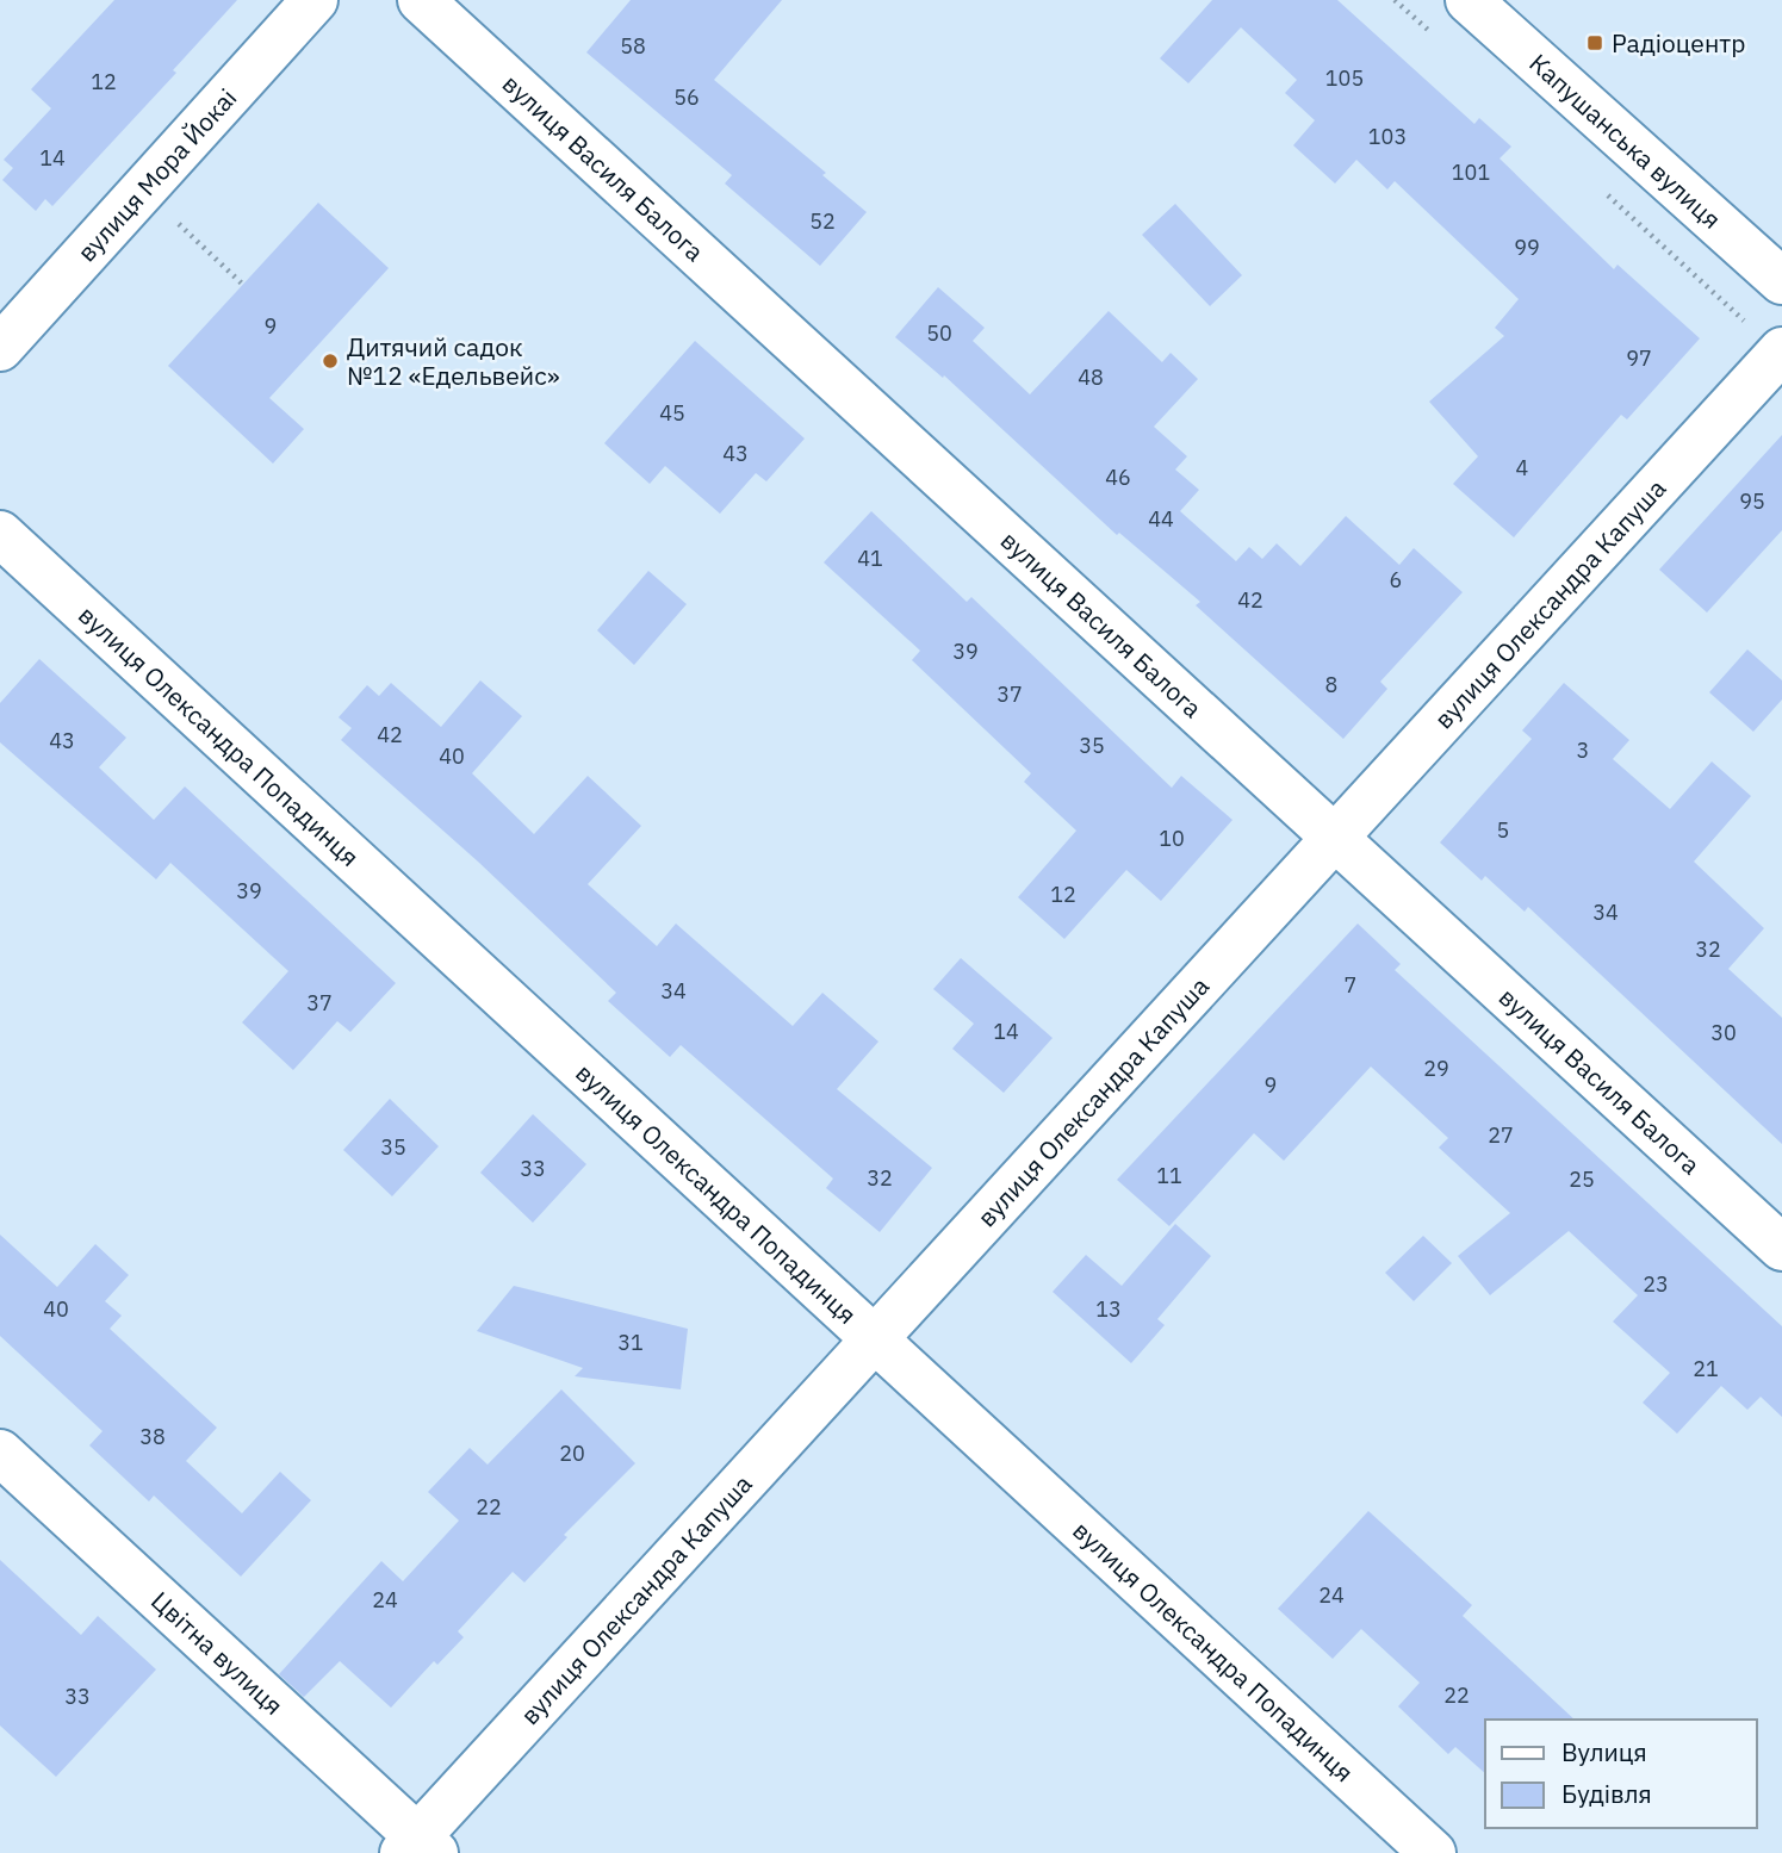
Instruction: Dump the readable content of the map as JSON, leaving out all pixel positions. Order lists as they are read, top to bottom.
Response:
{
  "streets": {
    "street": [
      "Капушанська вулиця",
      "вулиця Василя Балога",
      "вулиця Мора Йокаі",
      "вулиця Олександра Капуша",
      "вулиця Олександра Попадинця",
      "Цвітна вулиця"
    ]
  },
  "crossings": [
    ["вулиця Василя Балога", "вулиця Олександра Капуша"],
    ["вулиця Олександра Капуша", "вулиця Олександра Попадинця"],
    ["вулиця Олександра Капуша", "Цвітна вулиця"]
  ],
  "places": {
    "transit": ["Радіоцентр"],
    "other": ["Дитячий садок №12 «Едельвейс»"]
  },
  "house_numbers": [
    "58",
    "105",
    "12",
    "56",
    "103",
    "14",
    "101",
    "52",
    "99",
    "9",
    "50",
    "97",
    "48",
    "45",
    "43",
    "4",
    "46",
    "95",
    "44",
    "41",
    "6",
    "42",
    "39",
    "8",
    "37",
    "42",
    "43",
    "35",
    "3",
    "40",
    "5",
    "10",
    "39",
    "12",
    "34",
    "32",
    "7",
    "34",
    "37",
    "14",
    "30",
    "29",
    "9",
    "27",
    "35",
    "33",
    "11",
    "32",
    "25",
    "23",
    "40",
    "13",
    "31",
    "21",
    "38",
    "20",
    "22",
    "24",
    "24",
    "22",
    "33"
  ],
  "legend": ["Вулиця", "Будівля"]
}
